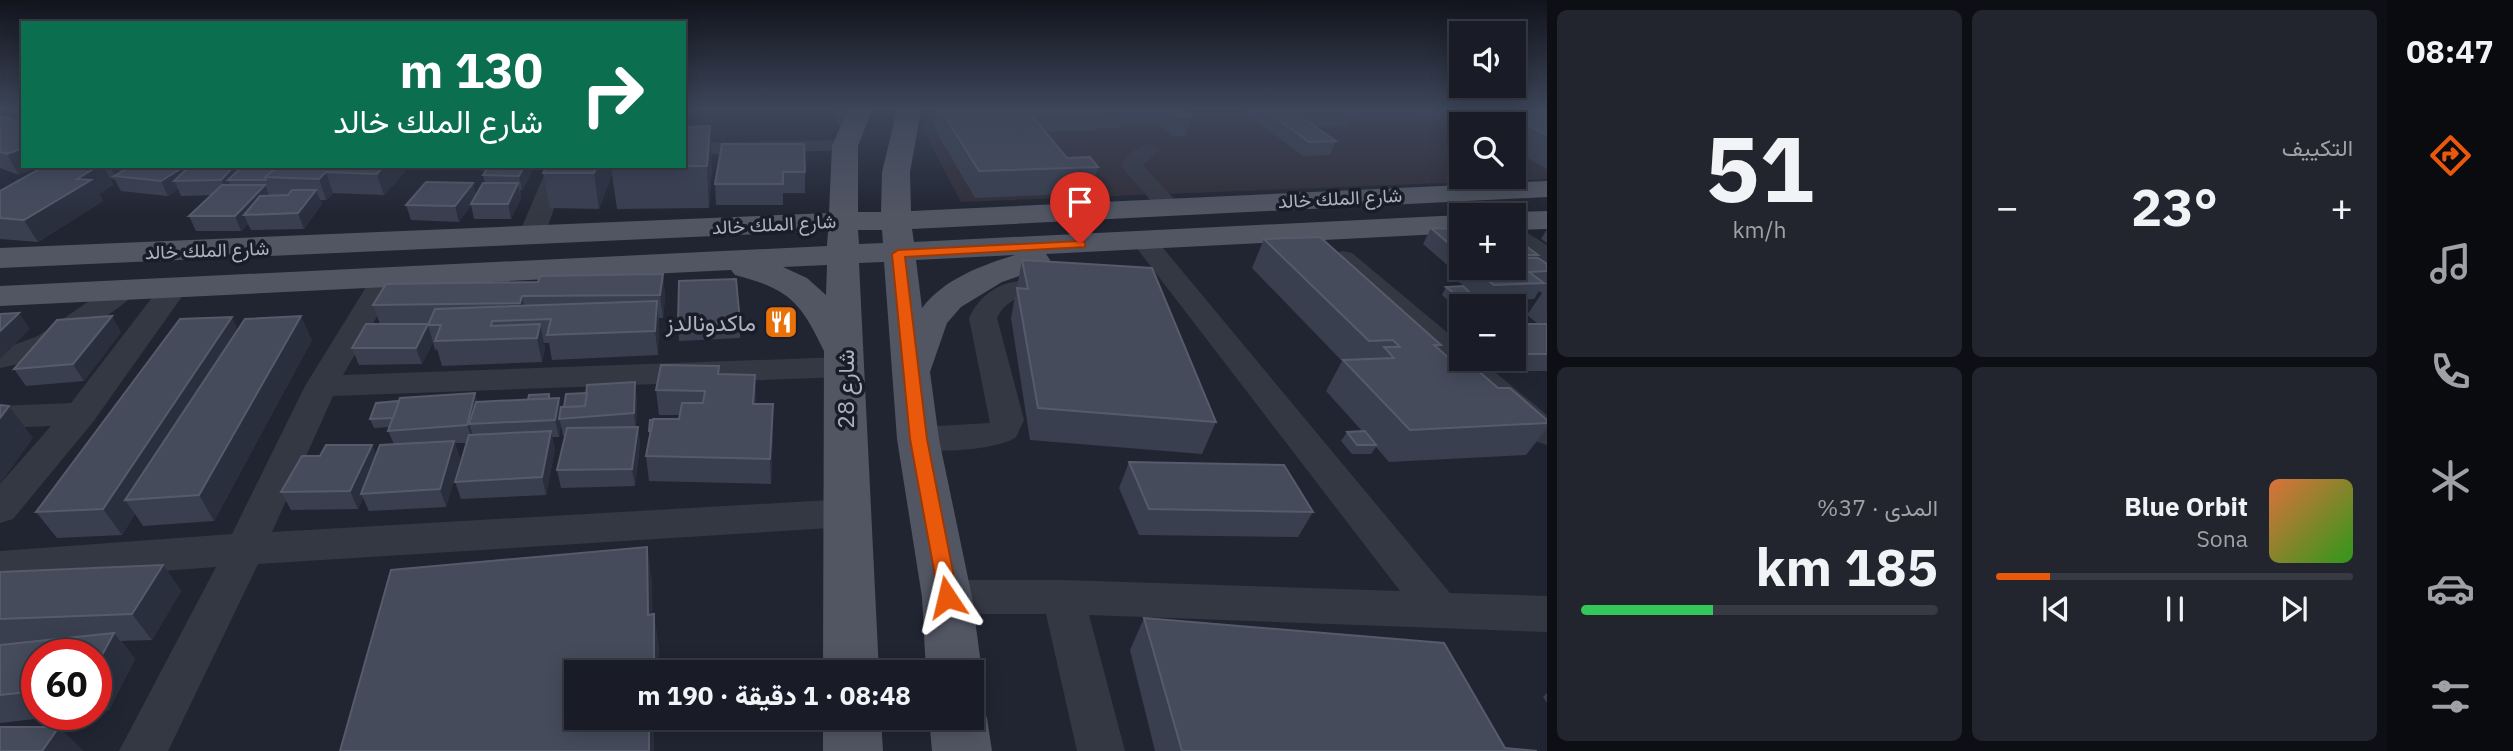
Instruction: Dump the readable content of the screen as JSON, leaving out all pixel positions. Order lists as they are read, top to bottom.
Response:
{
  "streets": {
    "main road": ["شارع الملك خالد", "شارع 28"]
  },
  "crossings": [
    ["شارع الملك خالد", "شارع 28"]
  ],
  "places": {
    "restaurant": ["ماكدونالدز"]
  },
  "page": {
    "tabs": "08:47",
    "tile": [
      "التكييف",
      ["51", "km/h"],
      ["المدى · 37%", "185 km"]
    ],
    "map_buttons": ["+", "−"],
    "turn": ["130 m", "شارع الملك خالد"],
    "heat": ["−", "23°", "+"],
    "song": ["Blue Orbit", "Sona"],
    "limit": "60",
    "trip": "08:48 · 1 دقيقة · 190 m"
  }
}
